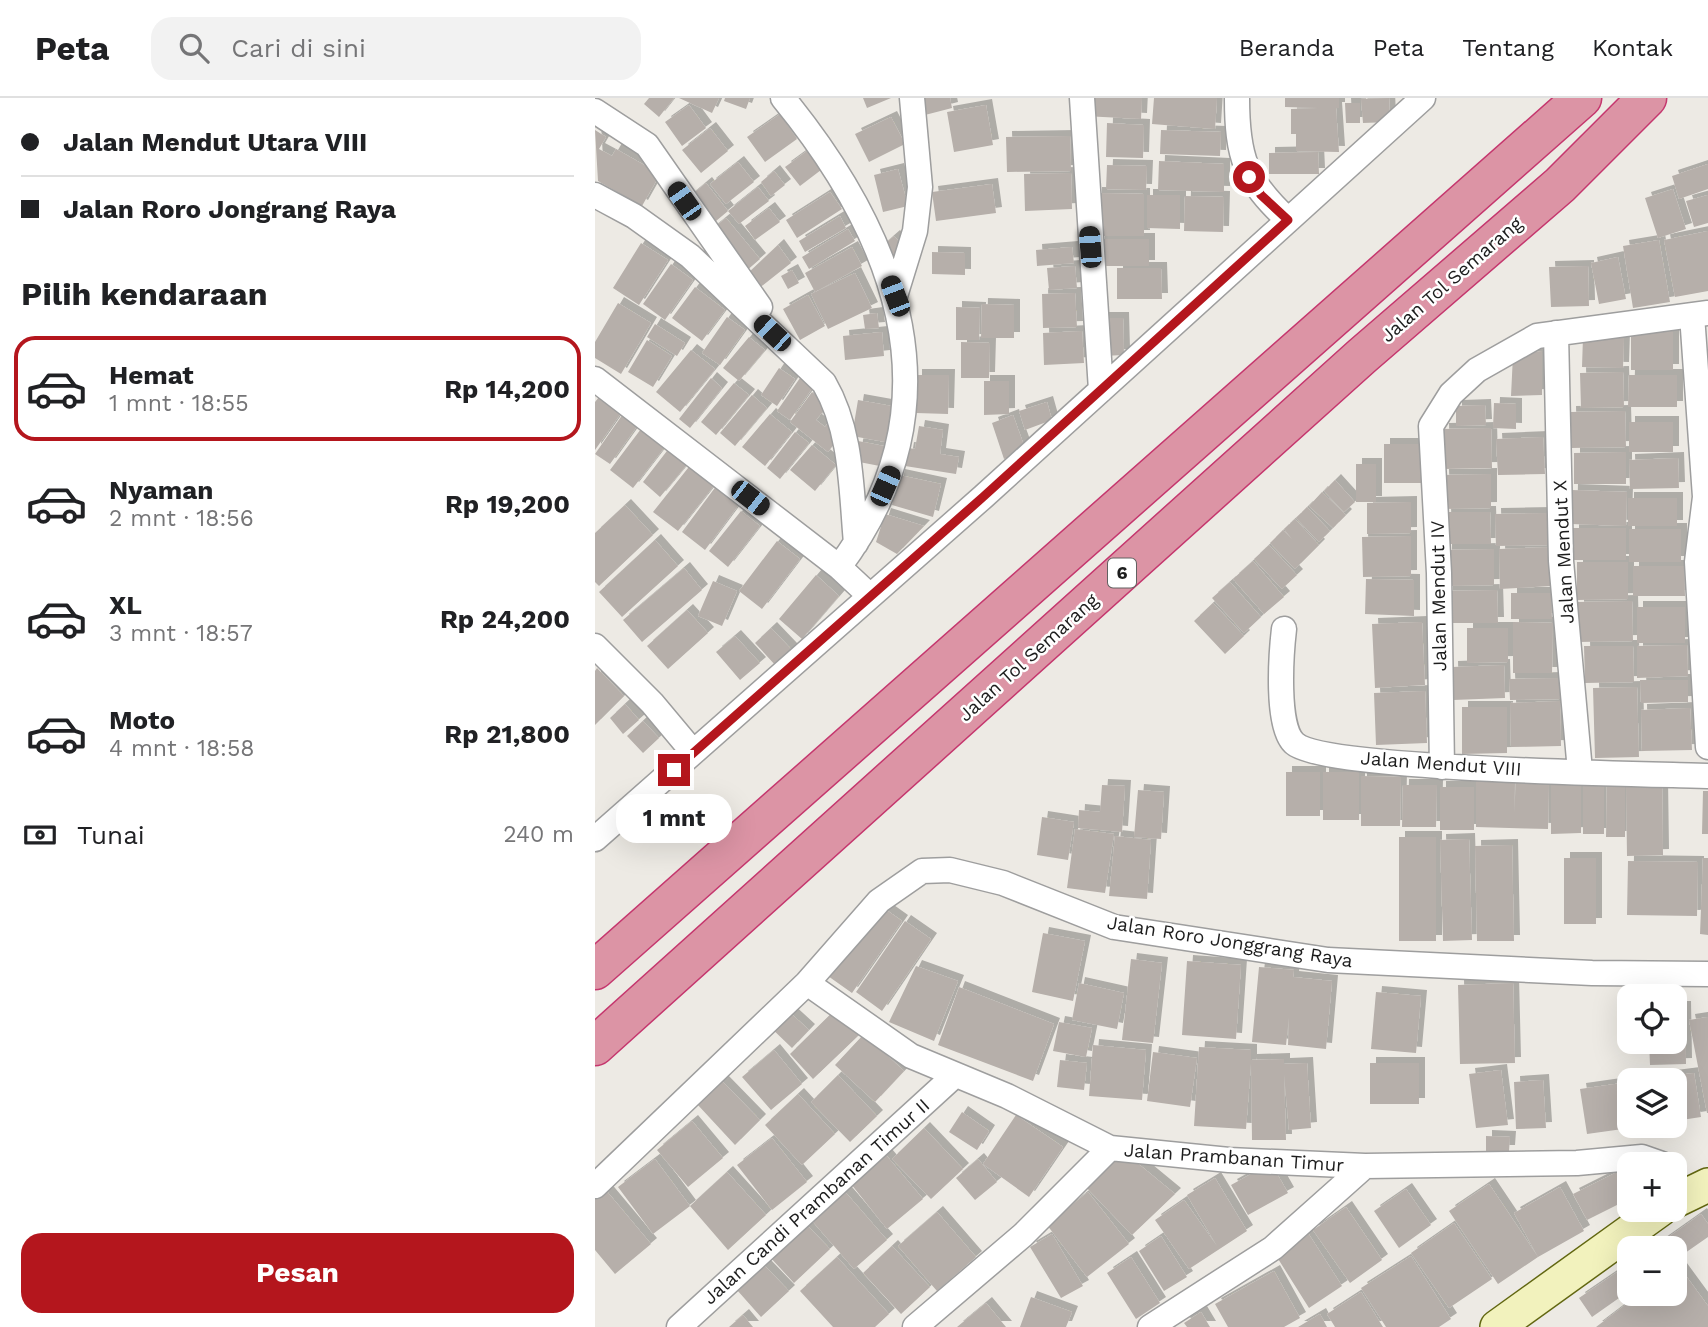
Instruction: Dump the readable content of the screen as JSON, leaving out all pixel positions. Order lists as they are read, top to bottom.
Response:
{
  "streets": {
    "highway": ["Jalan Tol Semarang", "6"],
    "street": [
      "Jalan Mendut X",
      "Jalan Mendut IV",
      "Jalan Mendut VIII",
      "Jalan Roro Jonggrang Raya",
      "Jalan Prambanan Timur",
      "Jalan Candi Prambanan Timur II"
    ]
  },
  "crossings": [
    ["Jalan Mendut X", "Jalan Mendut IV"],
    ["Jalan Mendut X", "Jalan Mendut VIII"],
    ["Jalan Mendut IV", "Jalan Mendut VIII"],
    ["Jalan Roro Jonggrang Raya", "Jalan Prambanan Timur"],
    ["Jalan Prambanan Timur", "Jalan Candi Prambanan Timur II"]
  ],
  "page": {
    "header": "Peta",
    "search": "Cari di sini",
    "nav": [
      "Beranda",
      "Peta",
      "Tentang",
      "Kontak"
    ],
    "banner": ["Jalan Mendut Utara VIII", "Jalan Roro Jongrang Raya"],
    "heading": "Pilih kendaraan",
    "list": [
      {
        "name": "Hemat",
        "note": "1 mnt · 18:55",
        "value": "Rp 14,200"
      },
      {
        "name": "Nyaman",
        "note": "2 mnt · 18:56",
        "value": "Rp 19,200"
      },
      {
        "name": "XL",
        "note": "3 mnt · 18:57",
        "value": "Rp 24,200"
      },
      {
        "name": "Moto",
        "note": "4 mnt · 18:58",
        "value": "Rp 21,800"
      }
    ],
    "bubble": "1 mnt",
    "pay": ["Tunai", "240 m"],
    "map_buttons": ["+", "−"],
    "buttons": "Pesan"
  }
}
